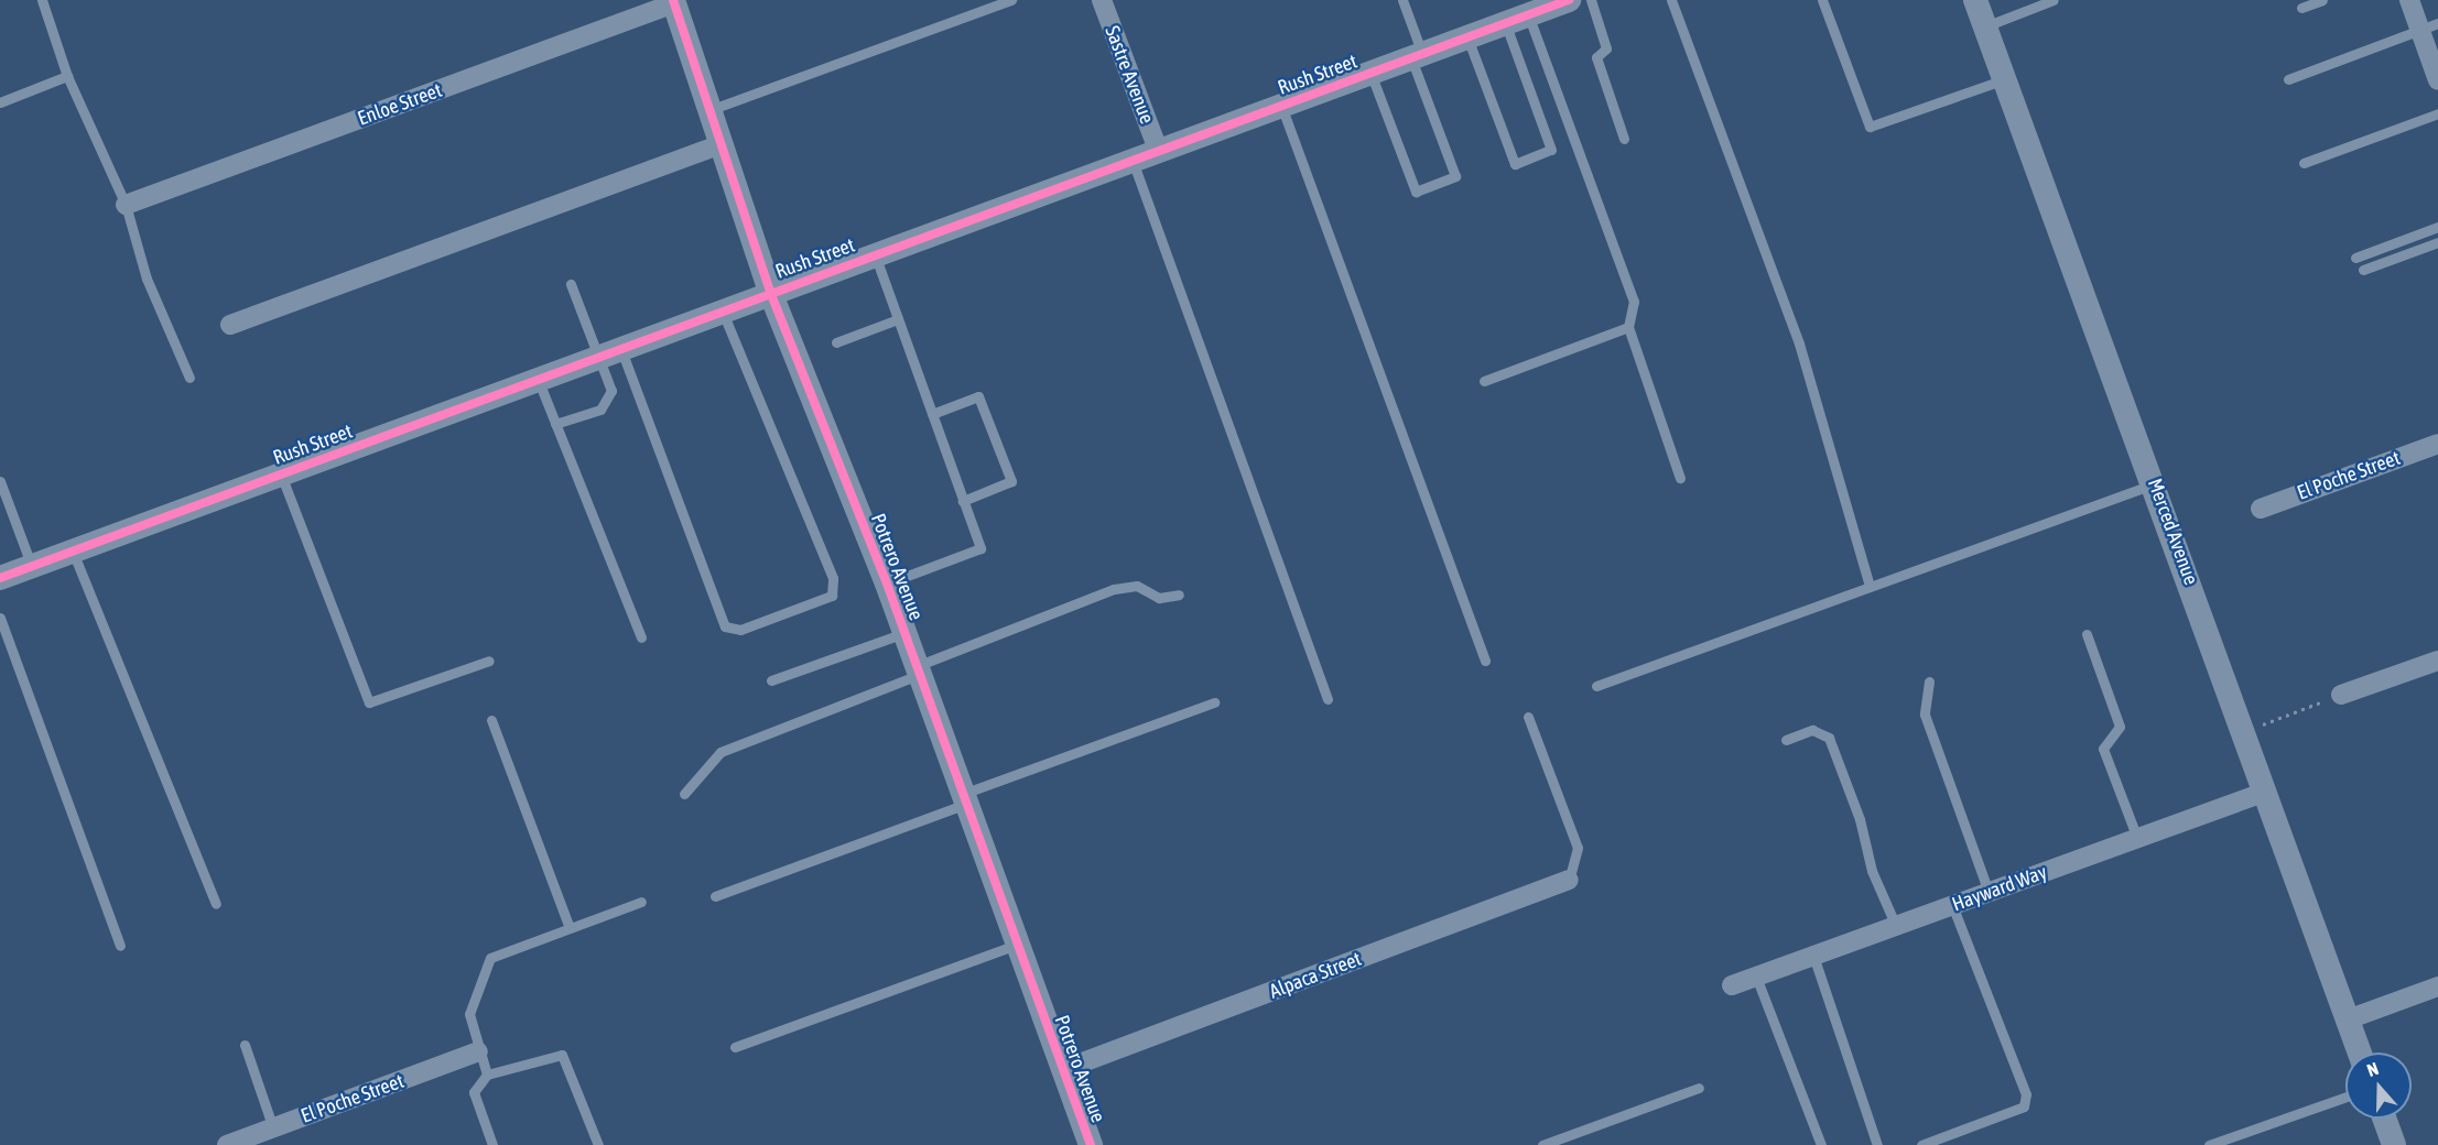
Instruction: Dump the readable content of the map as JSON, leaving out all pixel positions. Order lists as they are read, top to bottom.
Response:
{
  "streets": {
    "street": [
      "Sastre Avenue",
      "Rush Street",
      "Enloe Street",
      "El Poche Street",
      "Merced Avenue",
      "Potrero Avenue",
      "Hayward Way",
      "Alpaca Street"
    ]
  },
  "crossings": [
    ["Sastre Avenue", "Rush Street"],
    ["Rush Street", "Potrero Avenue"],
    ["Enloe Street", "Potrero Avenue"],
    ["Merced Avenue", "Hayward Way"],
    ["Potrero Avenue", "Alpaca Street"]
  ],
  "north": "top"
}
